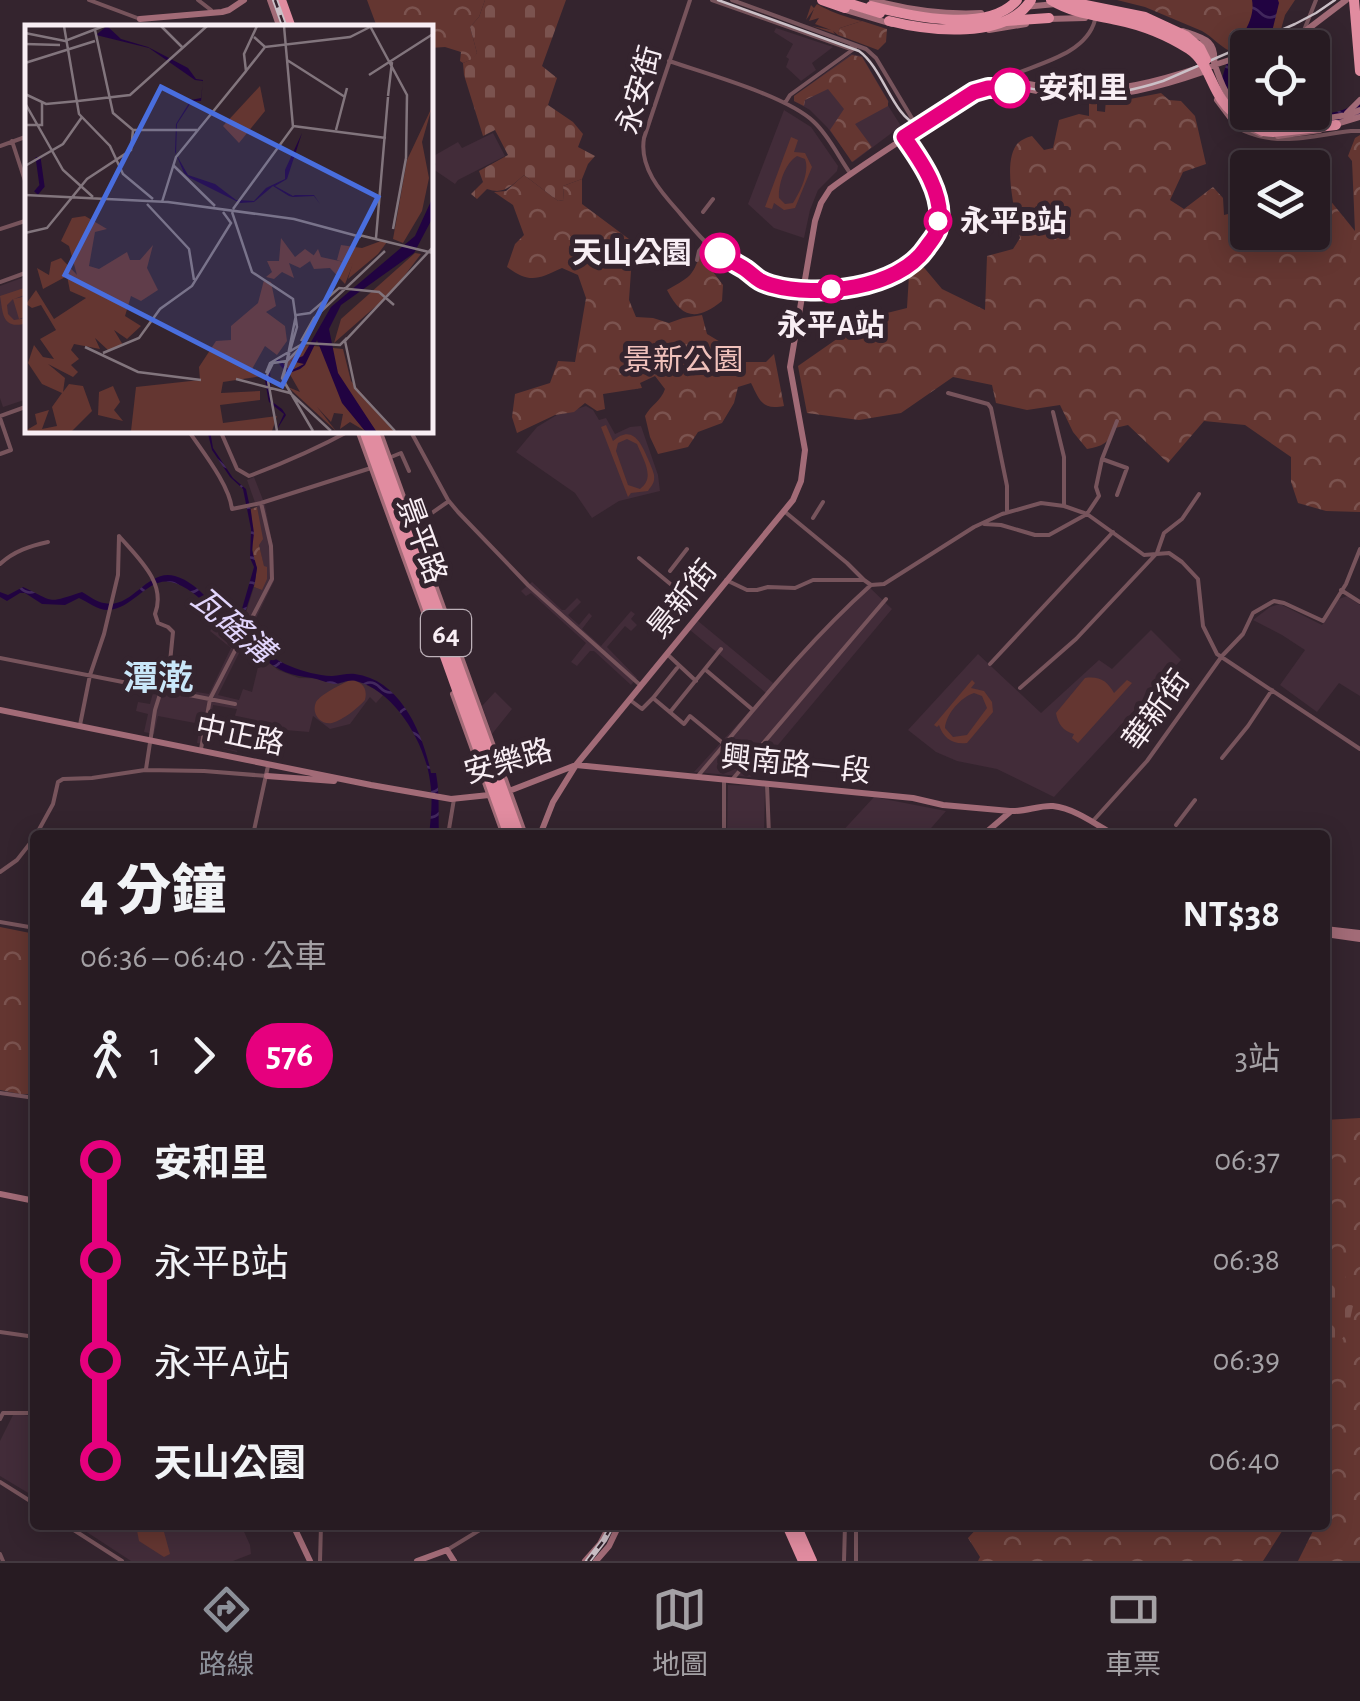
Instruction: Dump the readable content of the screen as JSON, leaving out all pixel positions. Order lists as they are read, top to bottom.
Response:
{
  "streets": {
    "highway": ["64"],
    "main road": [
      "景平路",
      "景新街",
      "中正路",
      "安樂路",
      "興南路一段"
    ],
    "street": ["永安街", "華新街"]
  },
  "crossings": [
    ["永安街", "景新街"],
    ["景平路", "安樂路"],
    ["景新街", "安樂路"],
    ["景新街", "興南路一段"],
    ["華新街", "興南路一段"],
    ["中正路", "安樂路"],
    ["安樂路", "興南路一段"]
  ],
  "districts": ["潭漧"],
  "water": ["瓦磘溝"],
  "parks": ["景新公園"],
  "places": [
    "安和里",
    "永平B站",
    "天山公園",
    "永平A站"
  ],
  "lines": ["bus line 576"],
  "page": {
    "heading": ["4 分鐘", "06:36 – 06:40 · 公車", "NT$38"],
    "legs": ["1", "576", "3站"],
    "list": [
      {
        "name": "安和里",
        "value": "06:37"
      },
      {
        "name": "永平B站",
        "value": "06:38"
      },
      {
        "name": "永平A站",
        "value": "06:39"
      },
      {
        "name": "天山公園",
        "value": "06:40"
      }
    ],
    "tabs": ["路線", "地圖", "車票"]
  }
}
